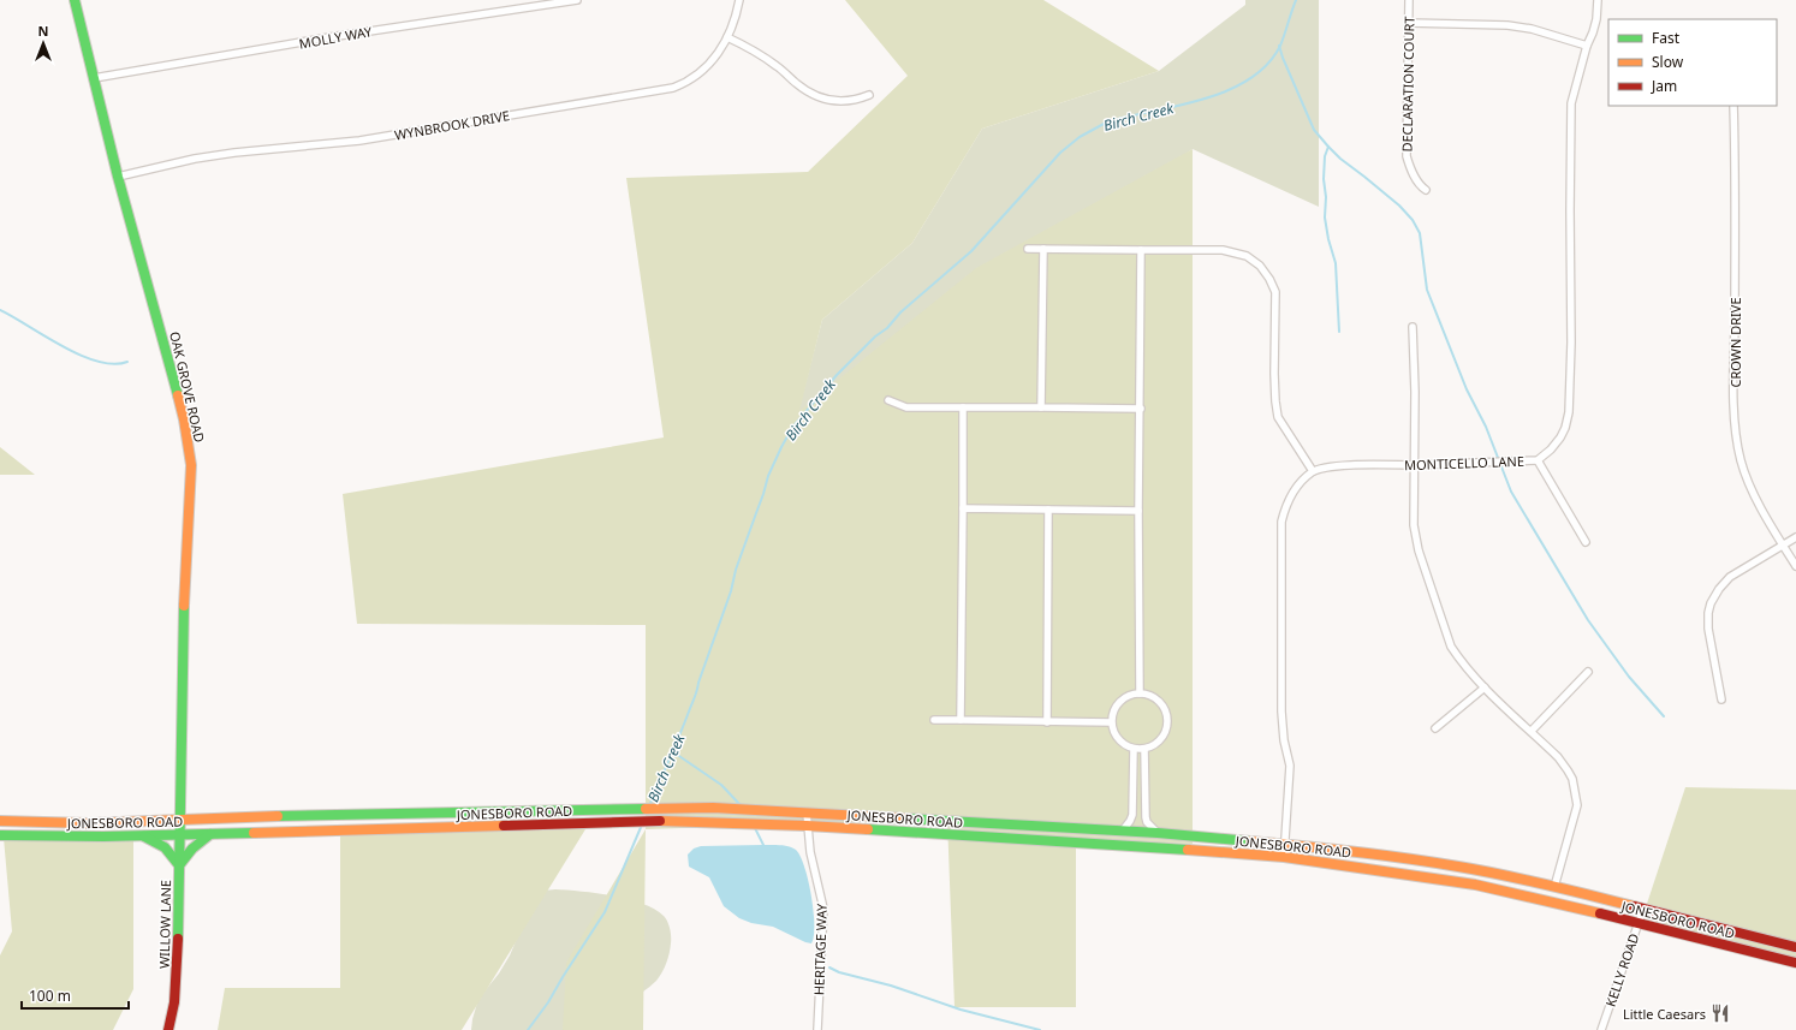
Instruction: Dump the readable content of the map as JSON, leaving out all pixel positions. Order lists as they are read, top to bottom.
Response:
{
  "streets": {
    "main road": ["OAK GROVE ROAD", "JONESBORO ROAD", "WILLOW LANE"],
    "street": [
      "MOLLY WAY",
      "DECLARATION COURT",
      "WYNBROOK DRIVE",
      "CROWN DRIVE",
      "MONTICELLO LANE",
      "HERITAGE WAY",
      "KELLY ROAD"
    ]
  },
  "crossings": [
    ["MOLLY WAY", "OAK GROVE ROAD"],
    ["WYNBROOK DRIVE", "OAK GROVE ROAD"],
    ["OAK GROVE ROAD", "JONESBORO ROAD"],
    ["OAK GROVE ROAD", "WILLOW LANE"],
    ["JONESBORO ROAD", "WILLOW LANE"],
    ["JONESBORO ROAD", "HERITAGE WAY"],
    ["JONESBORO ROAD", "KELLY ROAD"]
  ],
  "water": ["Birch Creek"],
  "places": {
    "restaurant": ["Little Caesars"]
  },
  "legend": ["Fast", "Slow", "Jam"],
  "scale_bar": "100 m",
  "north": "top"
}
